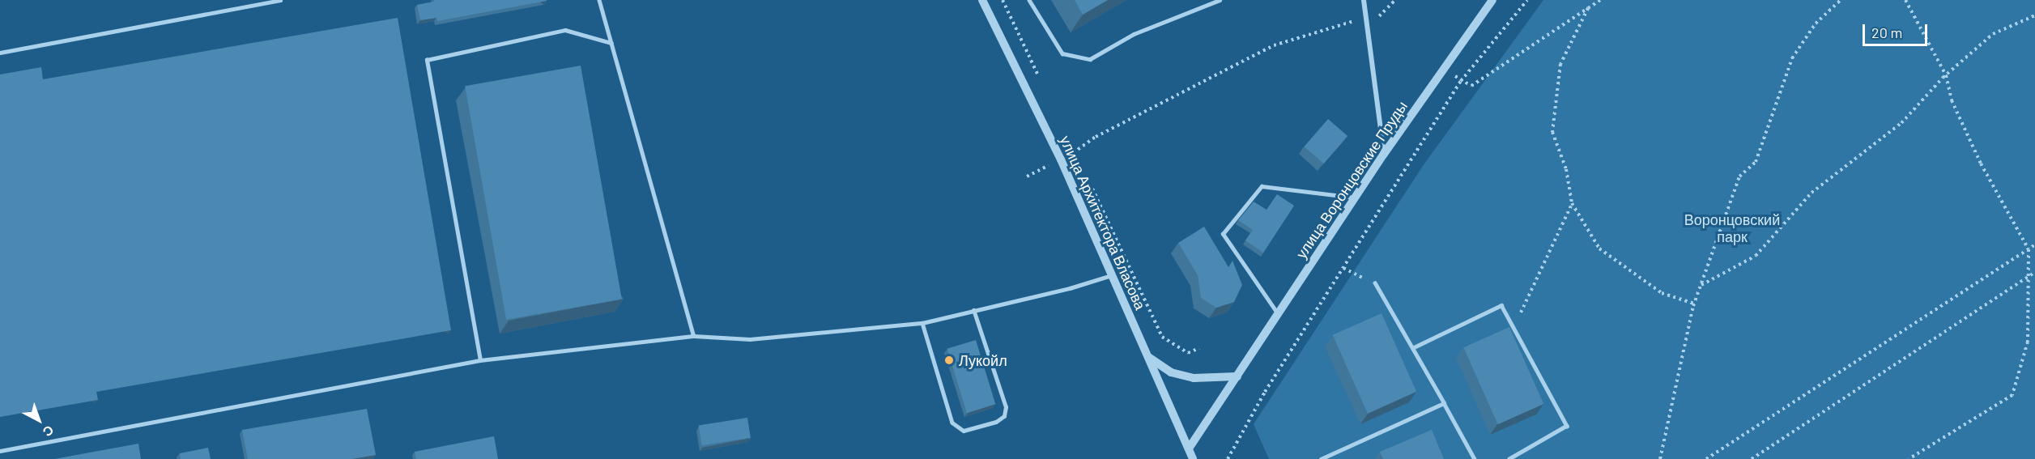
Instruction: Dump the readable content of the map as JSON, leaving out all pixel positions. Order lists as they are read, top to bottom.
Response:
{
  "streets": {
    "street": ["улица Воронцовские Пруды", "улица Архитектора Власова"]
  },
  "crossings": [
    ["улица Воронцовские Пруды", "улица Архитектора Власова"]
  ],
  "parks": ["Воронцовский парк"],
  "places": ["Лукойл"],
  "scale_bar": "20 m",
  "north": "bottom right"
}
